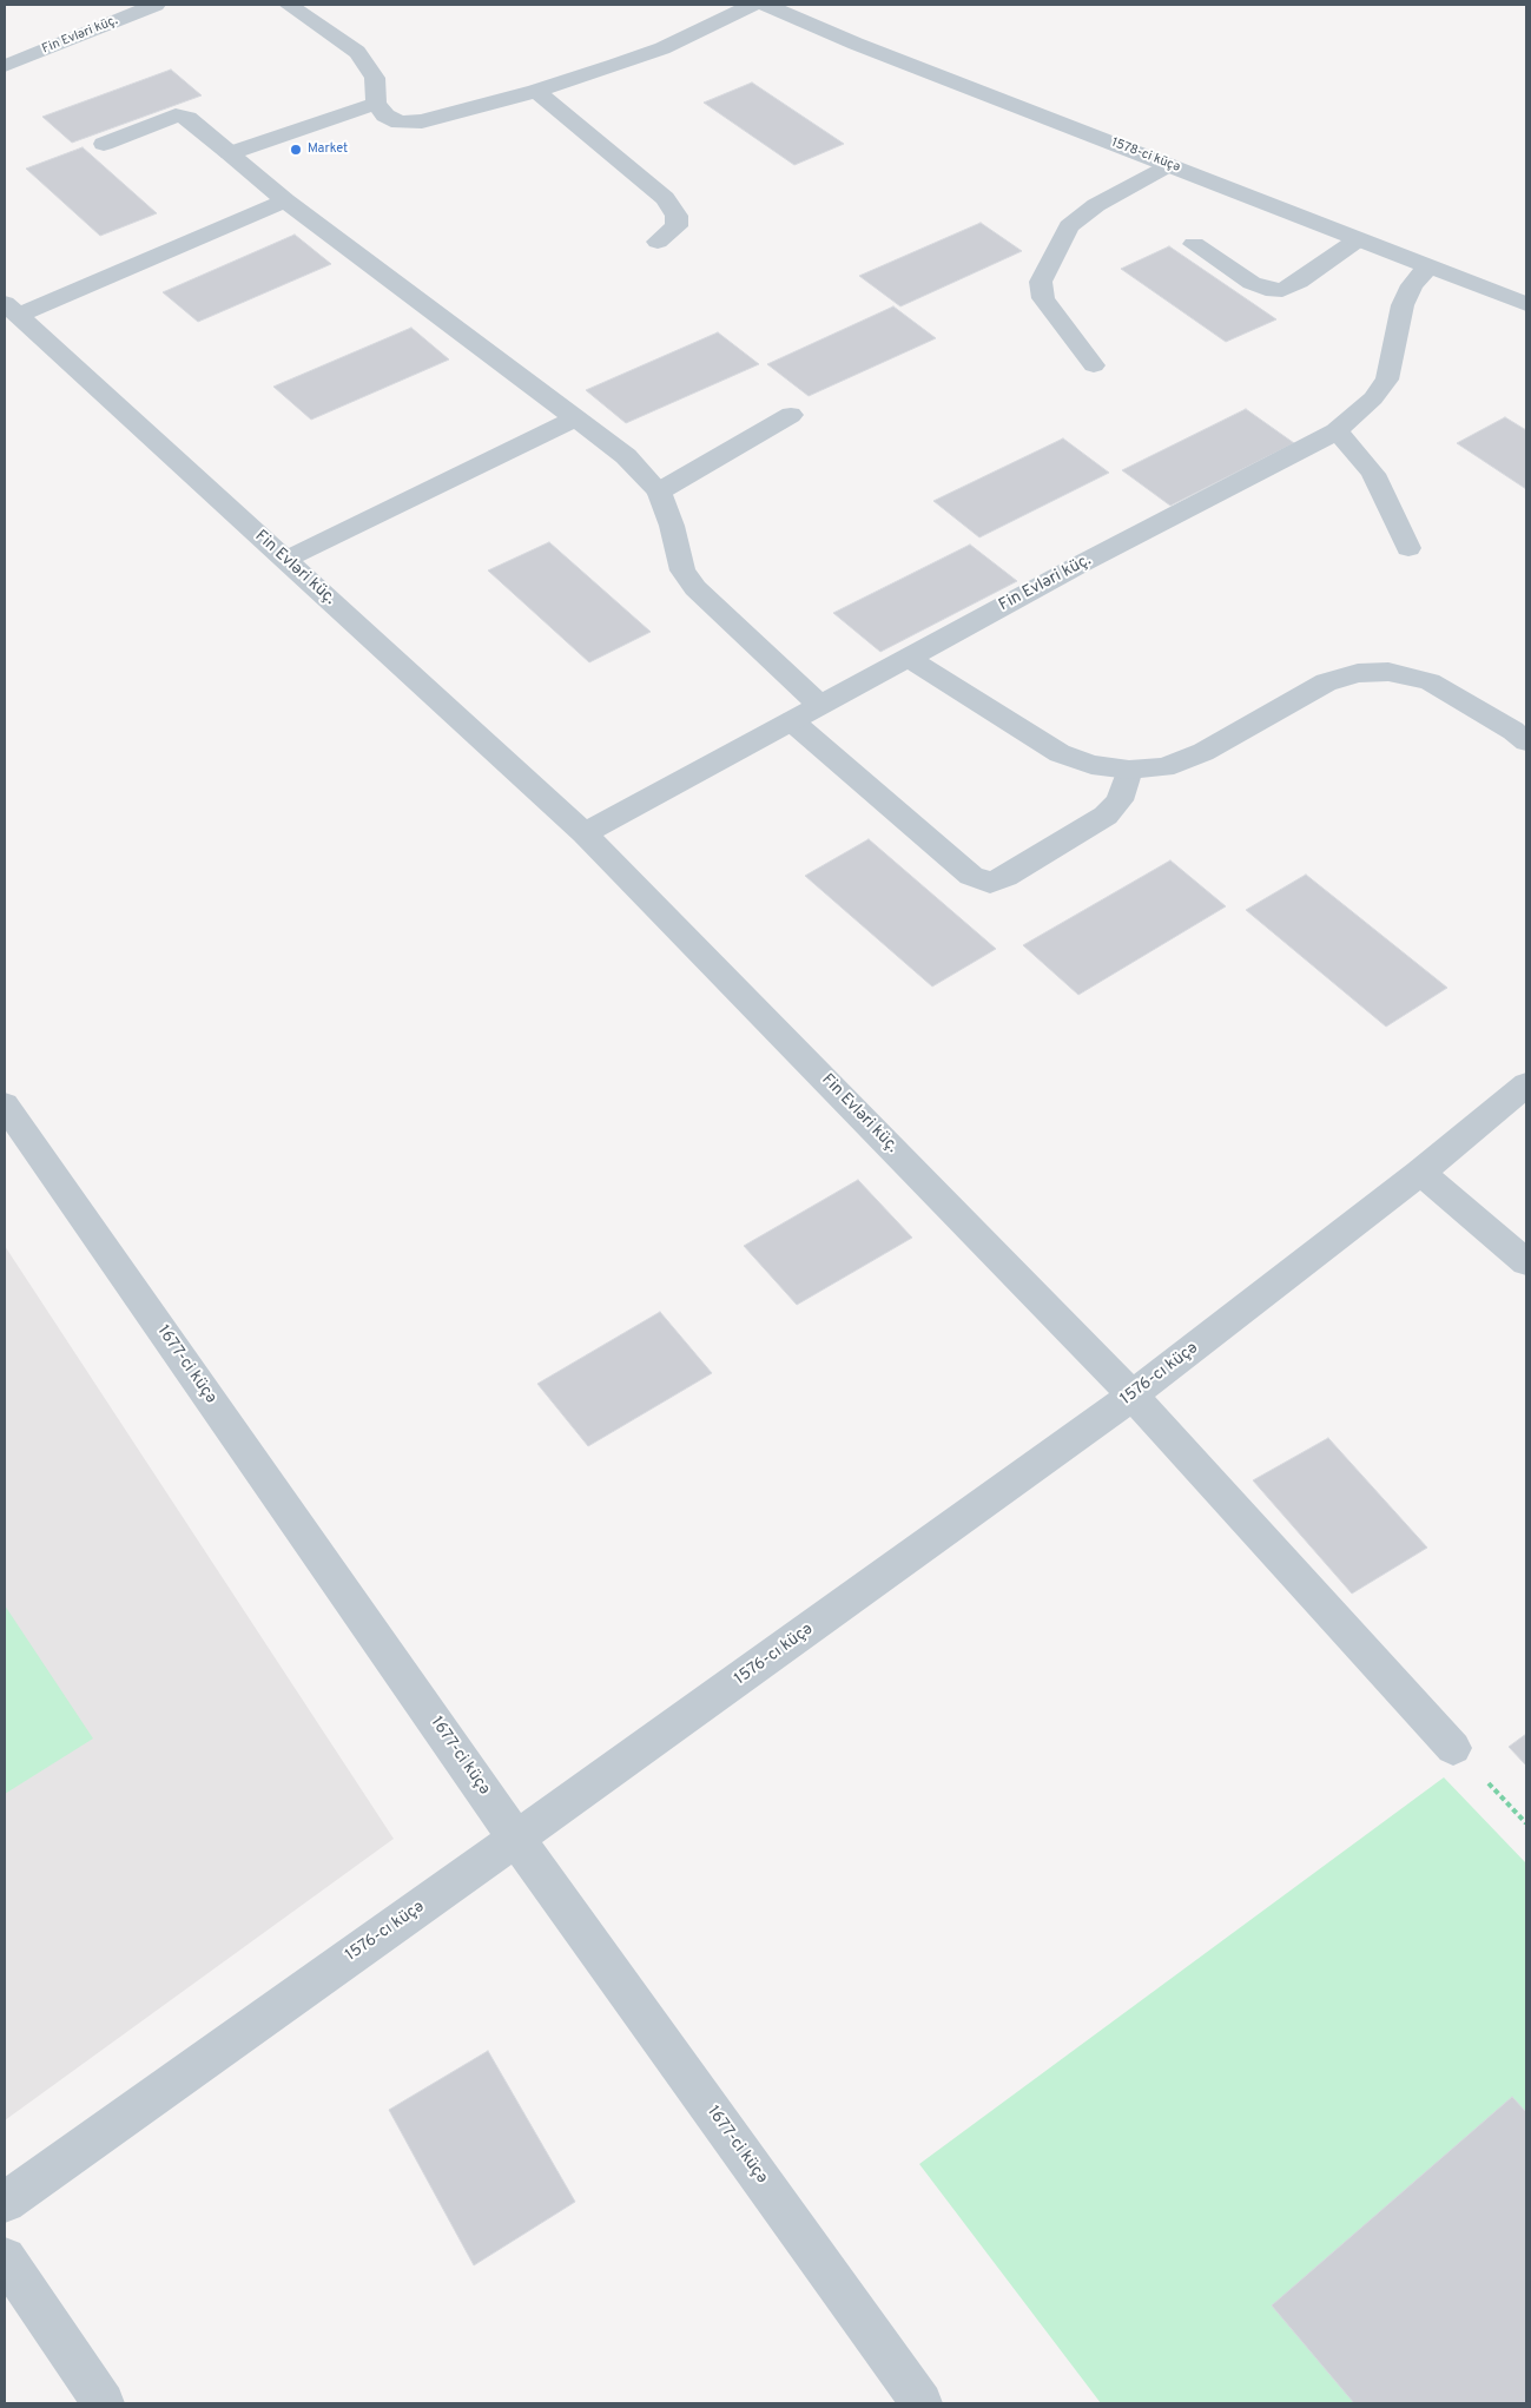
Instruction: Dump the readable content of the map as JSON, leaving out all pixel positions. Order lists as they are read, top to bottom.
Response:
{
  "streets": {
    "street": [
      "Fin Evləri küç.",
      "1578-ci küçə",
      "1677-ci küçə",
      "1576-cı küçə"
    ]
  },
  "crossings": [
    ["Fin Evləri küç.", "1578-ci küçə"],
    ["Fin Evləri küç.", "1576-cı küçə"],
    ["1677-ci küçə", "1576-cı küçə"]
  ],
  "places": ["Market"]
}
